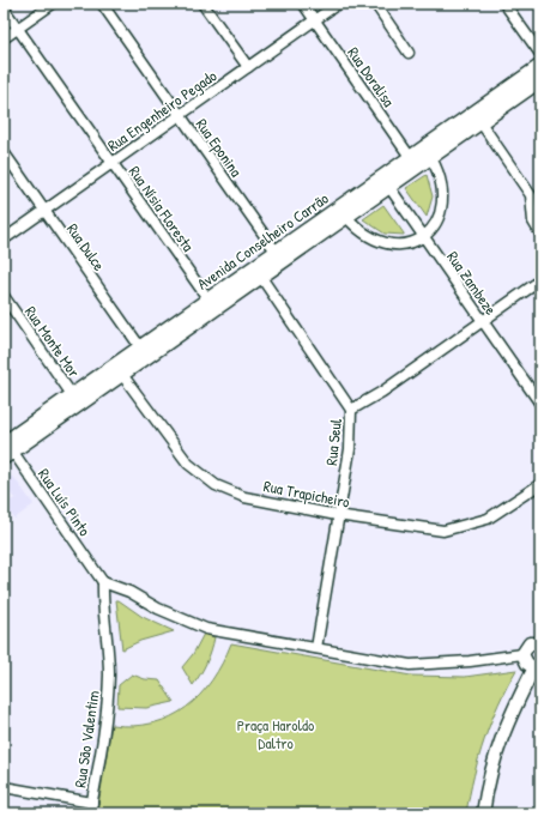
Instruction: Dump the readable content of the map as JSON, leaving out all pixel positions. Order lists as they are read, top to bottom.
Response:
{
  "streets": {
    "main road": ["Avenida Conselheiro Carrão"],
    "street": [
      "Rua Doralisa",
      "Rua Engenheiro Pegado",
      "Rua Eponina",
      "Rua Nísia Floresta",
      "Rua Dulce",
      "Rua Zambeze",
      "Rua Monte Mor",
      "Rua Seul",
      "Rua Trapicheiro",
      "Rua Luís Pinto",
      "Rua São Valentim"
    ]
  },
  "crossings": [
    ["Rua Doralisa", "Rua Engenheiro Pegado"],
    ["Rua Doralisa", "Avenida Conselheiro Carrão"],
    ["Rua Engenheiro Pegado", "Rua Eponina"],
    ["Rua Engenheiro Pegado", "Rua Nísia Floresta"],
    ["Rua Engenheiro Pegado", "Rua Dulce"],
    ["Rua Eponina", "Avenida Conselheiro Carrão"],
    ["Rua Nísia Floresta", "Avenida Conselheiro Carrão"],
    ["Avenida Conselheiro Carrão", "Rua Dulce"],
    ["Avenida Conselheiro Carrão", "Rua Zambeze"],
    ["Avenida Conselheiro Carrão", "Rua Monte Mor"],
    ["Avenida Conselheiro Carrão", "Rua Seul"],
    ["Avenida Conselheiro Carrão", "Rua Trapicheiro"],
    ["Avenida Conselheiro Carrão", "Rua Luís Pinto"],
    ["Rua Seul", "Rua Trapicheiro"],
    ["Rua Luís Pinto", "Rua São Valentim"]
  ],
  "parks": ["Praça Haroldo Daltro"]
}
